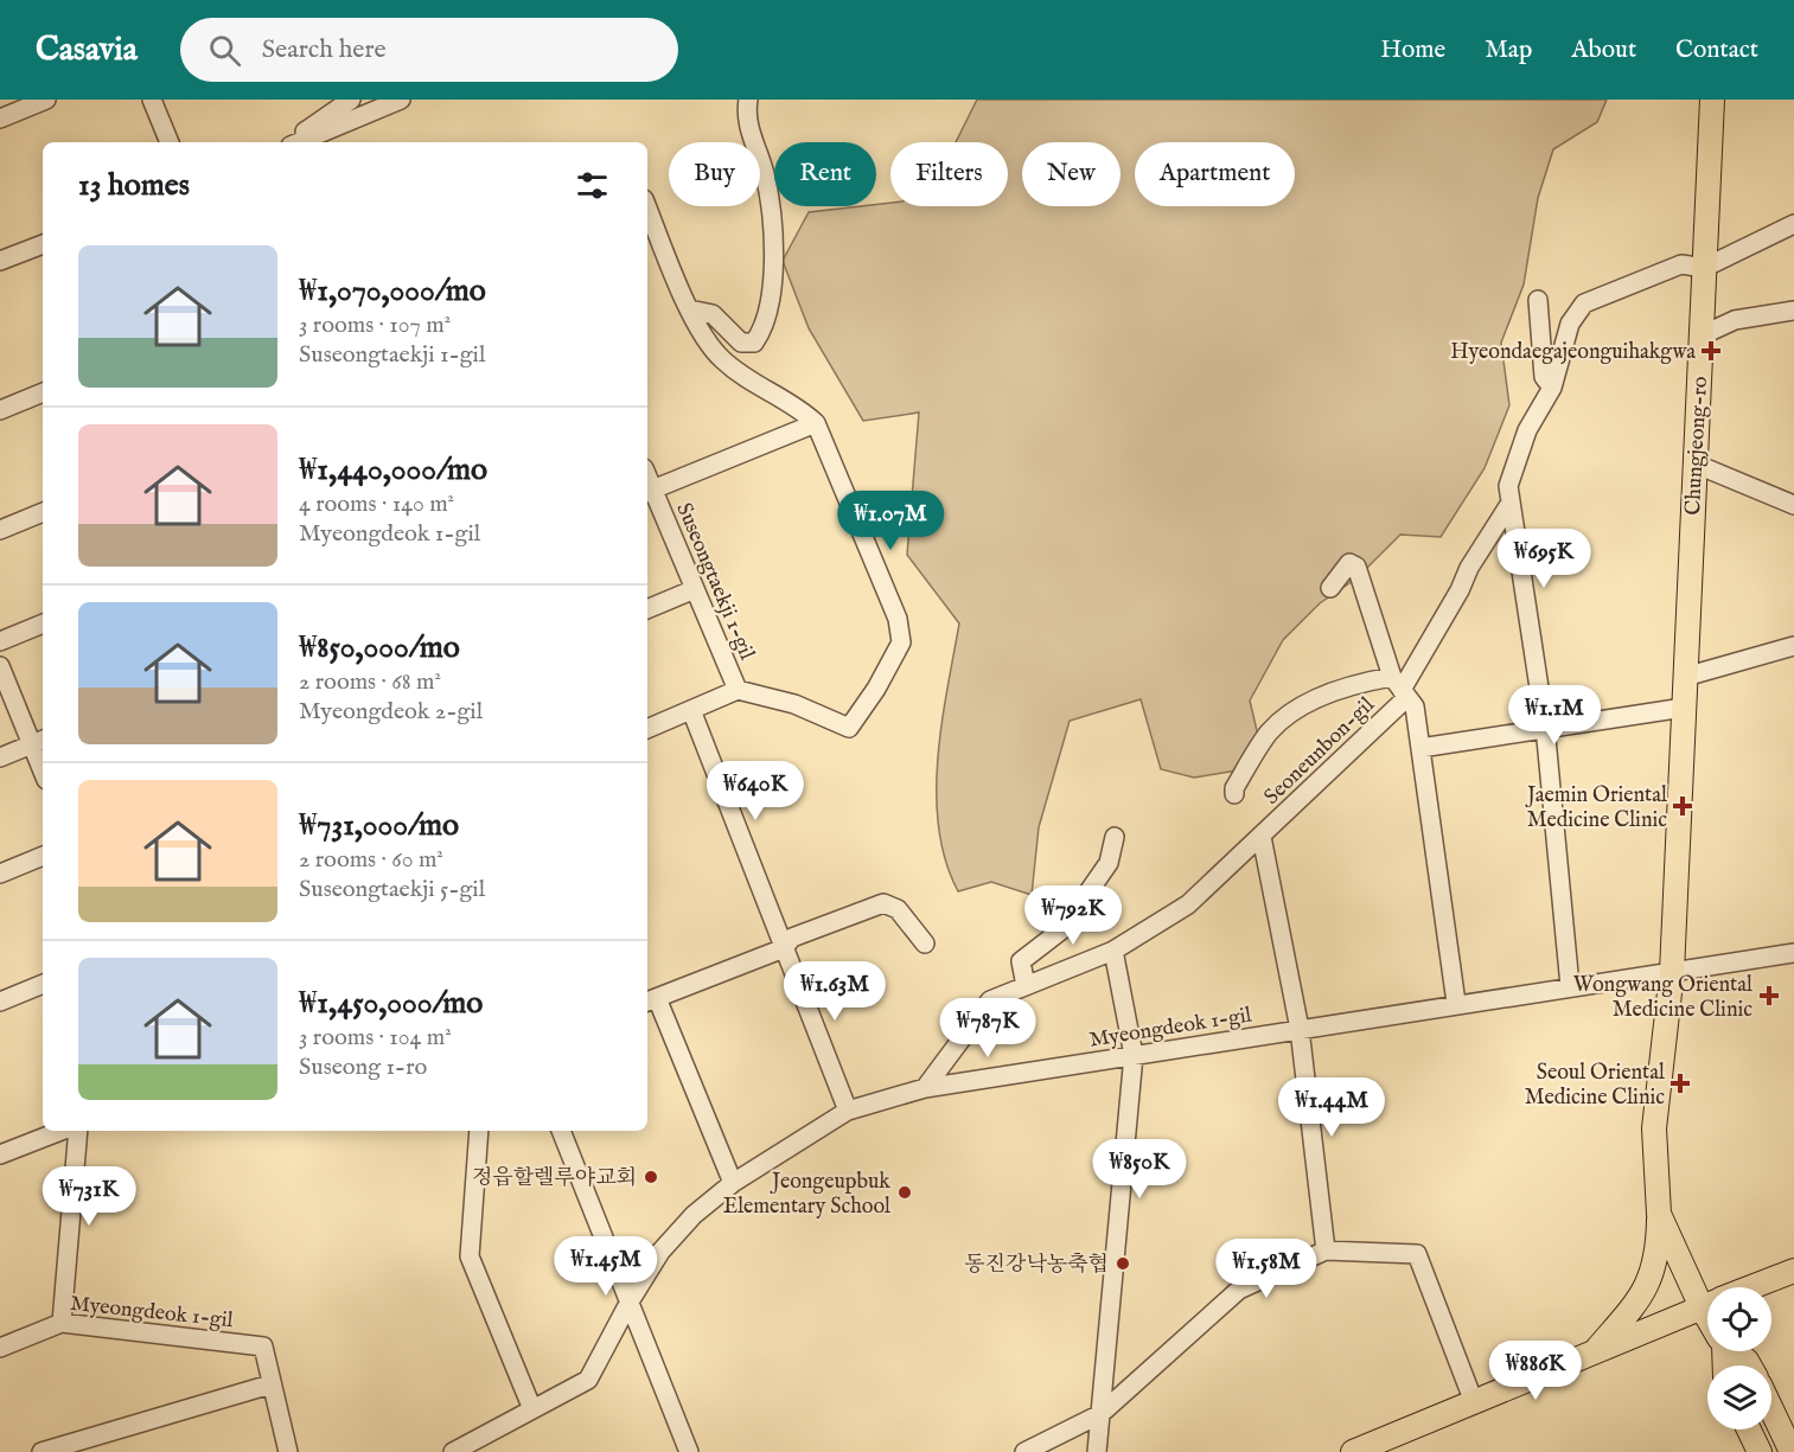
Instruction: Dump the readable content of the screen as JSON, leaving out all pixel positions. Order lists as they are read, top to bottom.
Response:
{
  "streets": {
    "main road": ["Chungjeong-ro"],
    "street": ["Suseongtaekji 1-gil", "Seoneunbon-gil", "Myeongdeok 1-gil"]
  },
  "crossings": [
    ["Chungjeong-ro", "Myeongdeok 1-gil"],
    ["Seoneunbon-gil", "Myeongdeok 1-gil"]
  ],
  "places": {
    "health": [
      "Hyeondaegajeonguihakgwa",
      "Jaemin Oriental Medicine Clinic",
      "Wongwang Oriental Medicine Clinic",
      "Seoul Oriental Medicine Clinic"
    ],
    "other": ["정읍할렐루야교회", "Jeongeupbuk Elementary School", "동진강낙농축협"]
  },
  "page": {
    "header": "Casavia",
    "search": "Search here",
    "nav": [
      "Home",
      "Map",
      "About",
      "Contact"
    ],
    "chip": [
      "Buy",
      "Rent",
      "Filters",
      "New",
      "Apartment"
    ],
    "heading": "13 homes",
    "list": [
      {
        "name": "₩1,070,000/mo",
        "note": "3 rooms · 107 m² · Suseongtaekji 1-gil"
      },
      {
        "name": "₩1,440,000/mo",
        "note": "4 rooms · 140 m² · Myeongdeok 1-gil"
      },
      {
        "name": "₩850,000/mo",
        "note": "2 rooms · 68 m² · Myeongdeok 2-gil"
      },
      {
        "name": "₩731,000/mo",
        "note": "2 rooms · 60 m² · Suseongtaekji 5-gil"
      },
      {
        "name": "₩1,450,000/mo",
        "note": "3 rooms · 104 m² · Suseong 1-ro"
      }
    ],
    "price": [
      "₩1.07M",
      "₩695K",
      "₩1.1M",
      "₩640K",
      "₩792K",
      "₩1.63M",
      "₩787K",
      "₩1.44M",
      "₩850K",
      "₩731K",
      "₩1.45M",
      "₩1.58M",
      "₩886K"
    ]
  }
}
